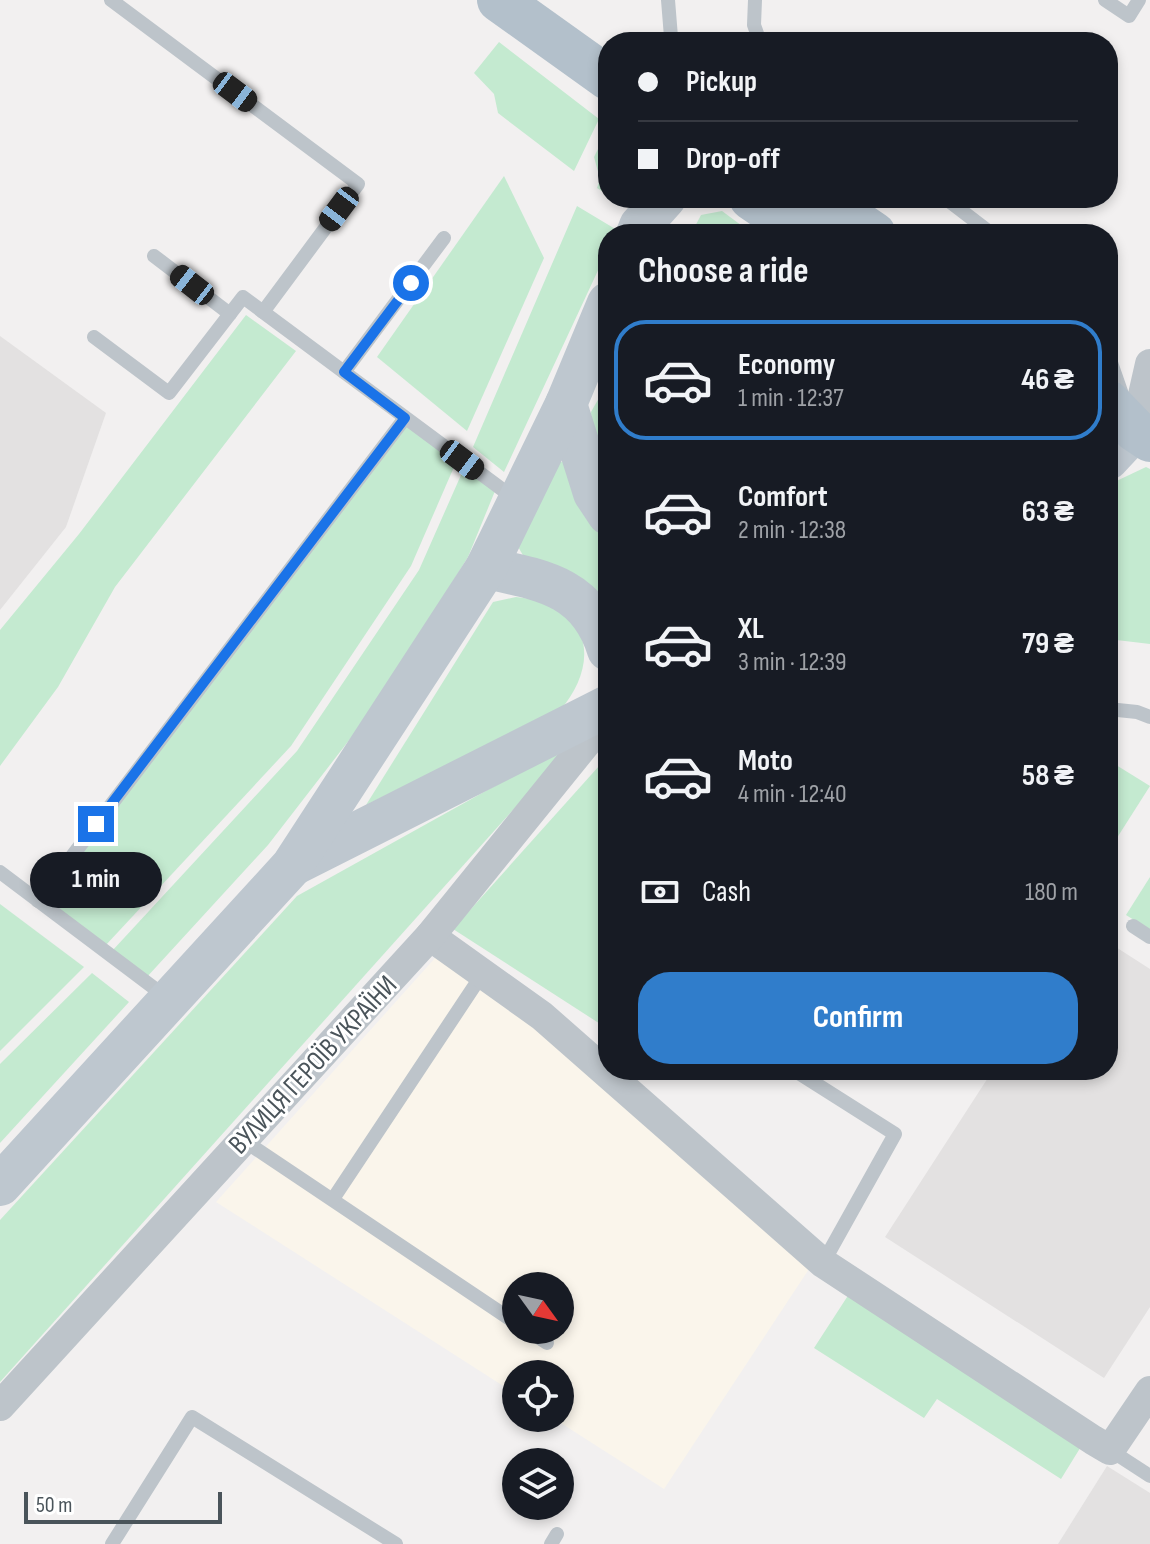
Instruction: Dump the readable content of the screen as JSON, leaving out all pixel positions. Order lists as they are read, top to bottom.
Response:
{
  "streets": {
    "main road": ["ВУЛИЦЯ ГЕРОЇВ УКРАЇНИ"]
  },
  "scale_bar": "50 m",
  "north": "bottom right",
  "page": {
    "banner": ["Pickup", "Drop-off"],
    "heading": "Choose a ride",
    "list": [
      {
        "name": "Economy",
        "note": "1 min · 12:37",
        "value": "46 ₴"
      },
      {
        "name": "Comfort",
        "note": "2 min · 12:38",
        "value": "63 ₴"
      },
      {
        "name": "XL",
        "note": "3 min · 12:39",
        "value": "79 ₴"
      },
      {
        "name": "Moto",
        "note": "4 min · 12:40",
        "value": "58 ₴"
      }
    ],
    "pay": ["Cash", "180 m"],
    "bubble": "1 min",
    "buttons": "Confirm",
    "scale": "50 m"
  }
}
